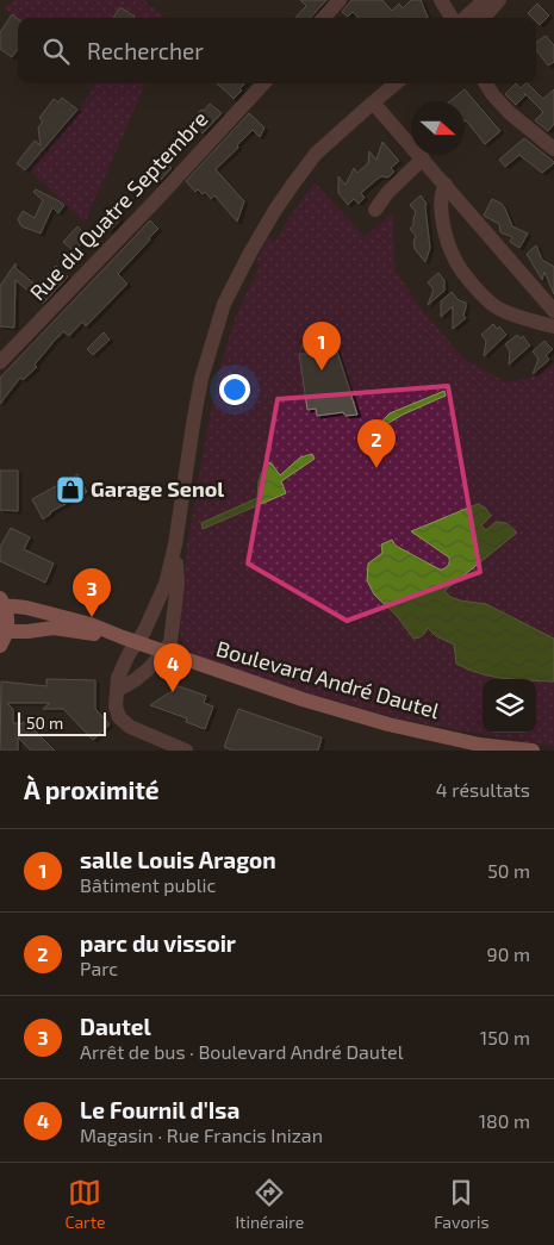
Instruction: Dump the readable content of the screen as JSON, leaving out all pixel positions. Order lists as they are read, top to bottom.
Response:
{
  "streets": {
    "main road": ["Boulevard André Dautel"],
    "street": ["Rue du Quatre Septembre"]
  },
  "places": {
    "shop": ["Garage Senol"]
  },
  "scale_bar": "50 m",
  "north": "right",
  "page": {
    "search": "Rechercher",
    "pins": [
      "1",
      "2",
      "3",
      "4"
    ],
    "scale": "50 m",
    "heading": ["À proximité", "4 résultats"],
    "list": [
      {
        "mark": "1",
        "name": "salle Louis Aragon",
        "note": "Bâtiment public",
        "value": "50 m"
      },
      {
        "mark": "2",
        "name": "parc du vissoir",
        "note": "Parc",
        "value": "90 m"
      },
      {
        "mark": "3",
        "name": "Dautel",
        "note": "Arrêt de bus · Boulevard André Dautel",
        "value": "150 m"
      },
      {
        "mark": "4",
        "name": "Le Fournil d'Isa",
        "note": "Magasin · Rue Francis Inizan",
        "value": "180 m"
      }
    ],
    "nav": ["Carte", "Itinéraire", "Favoris"]
  }
}
